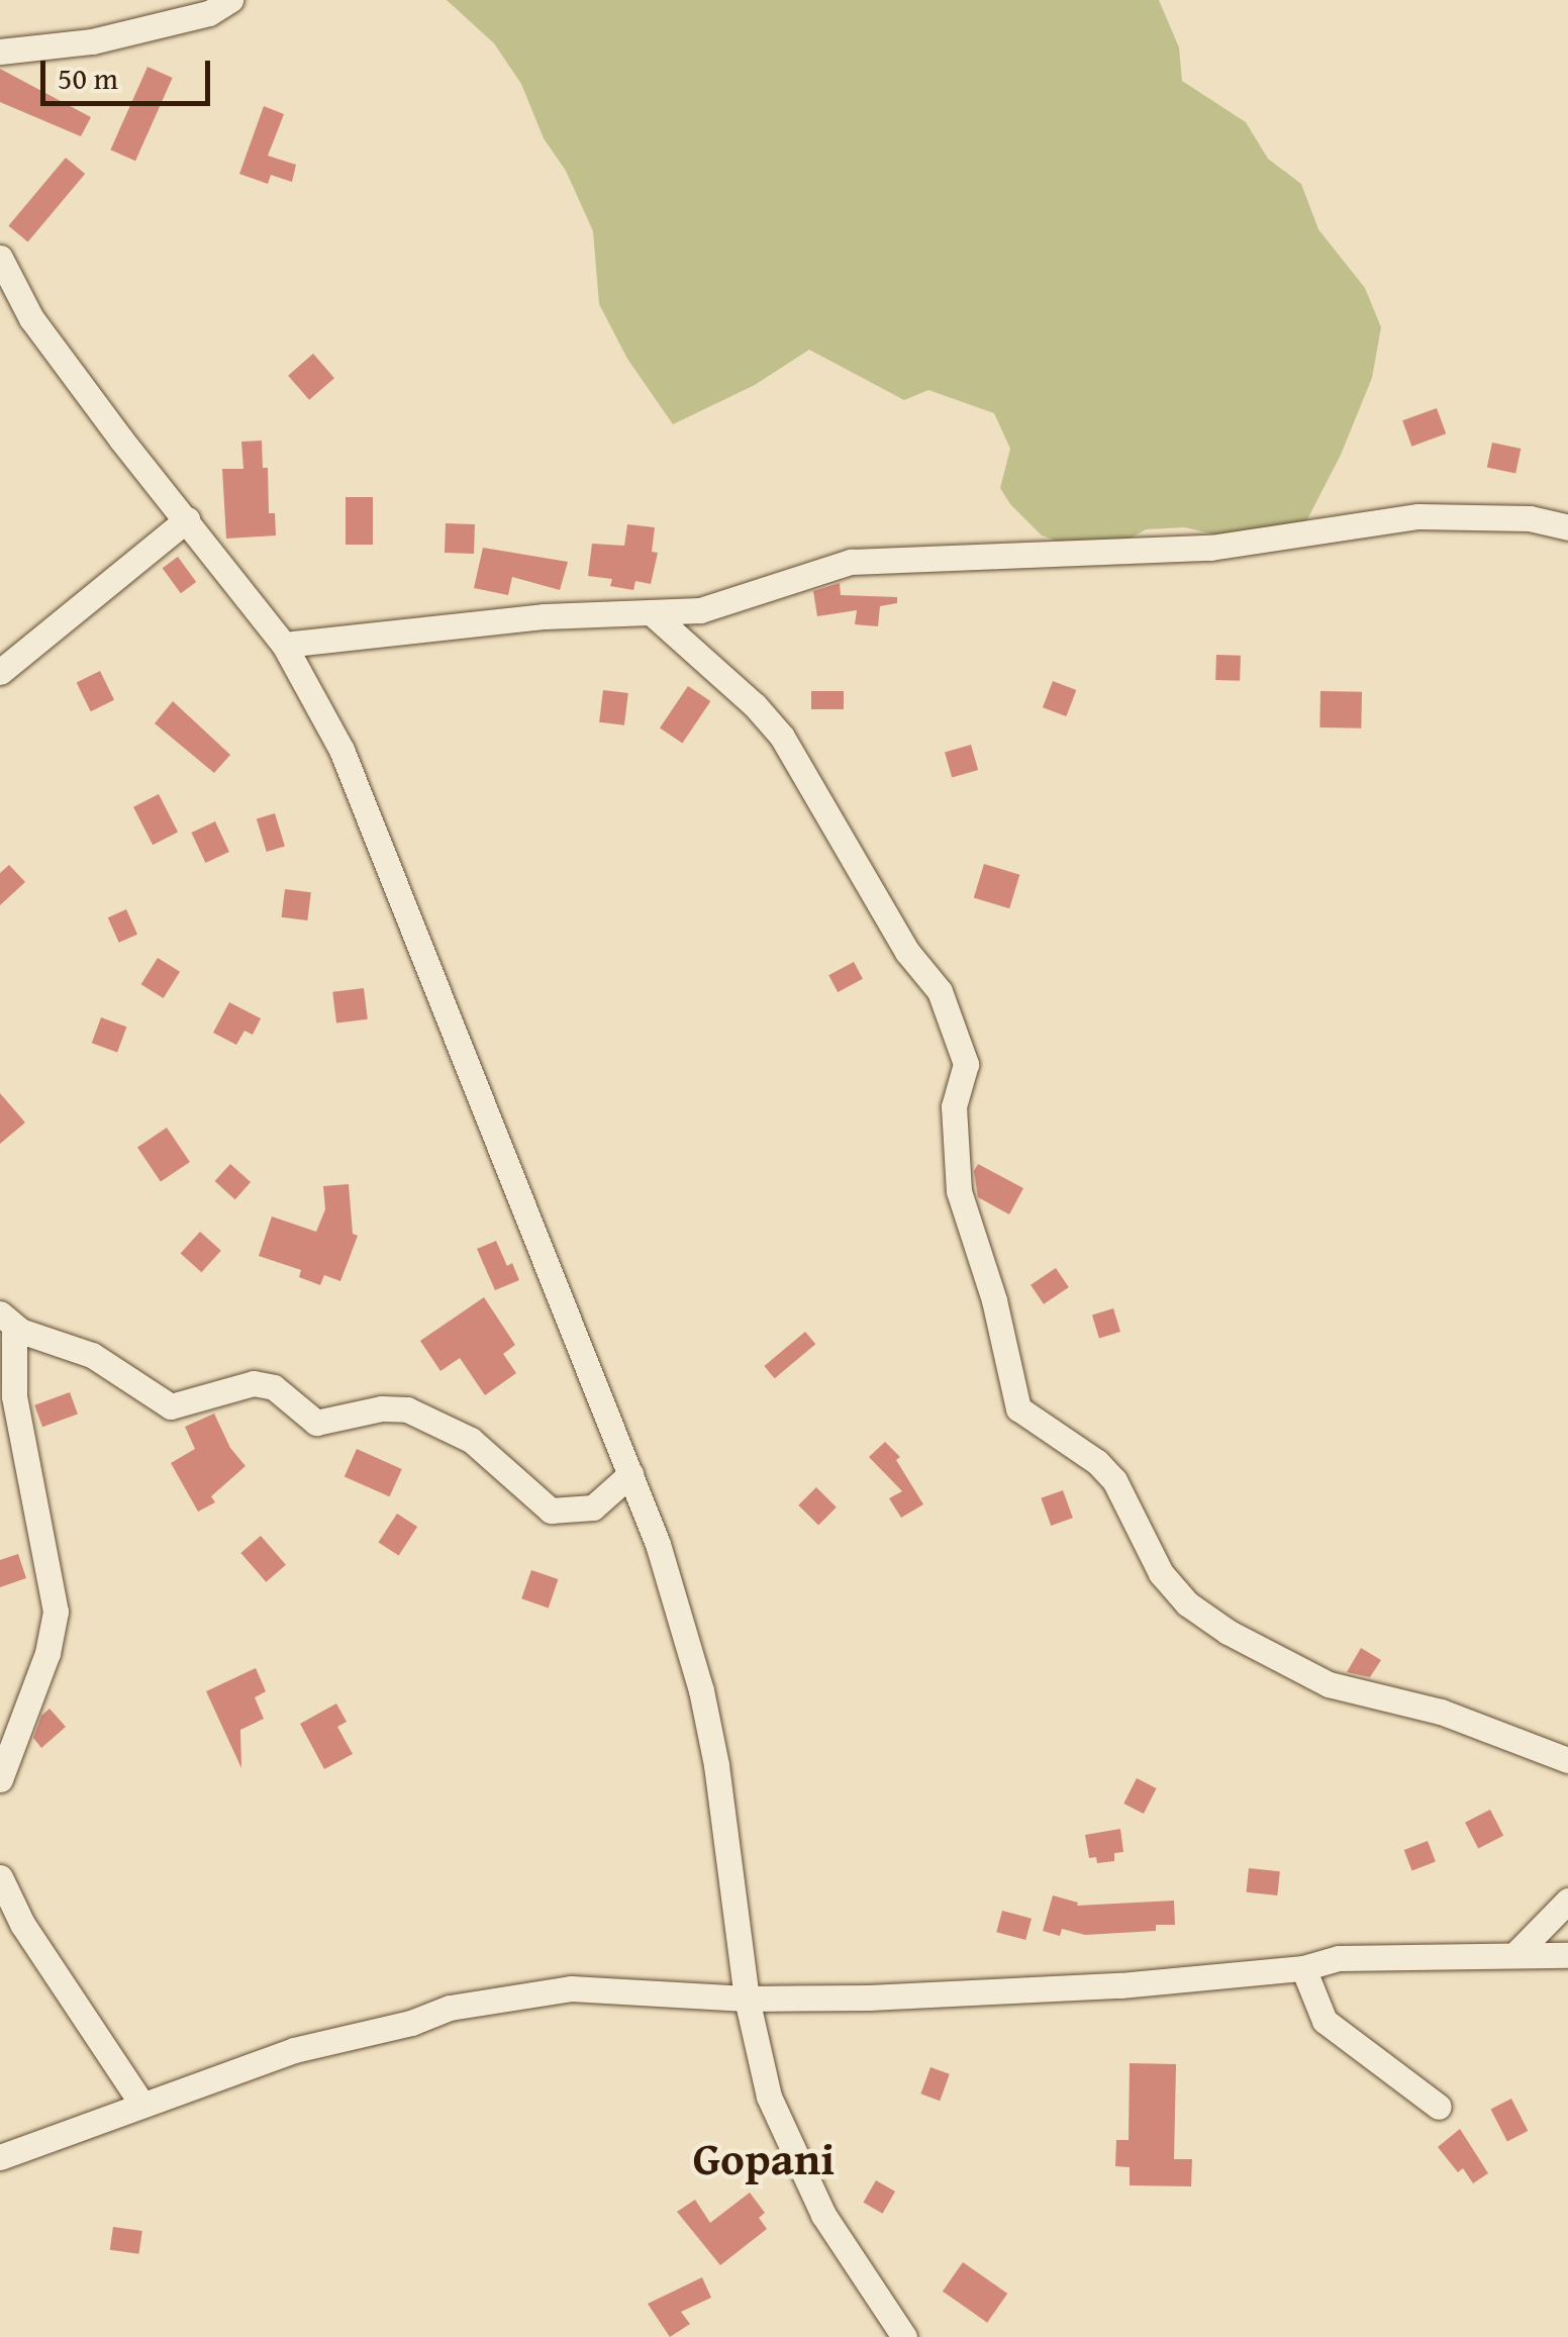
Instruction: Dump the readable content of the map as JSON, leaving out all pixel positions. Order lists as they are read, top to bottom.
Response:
{
  "districts": ["Gopani"],
  "scale_bar": "50 m"
}
